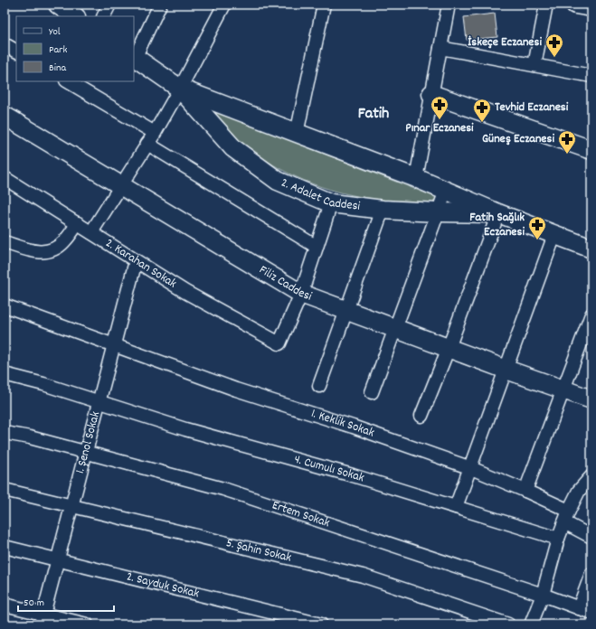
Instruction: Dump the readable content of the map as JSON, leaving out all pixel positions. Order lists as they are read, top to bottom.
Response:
{
  "streets": {
    "main road": ["2. Adalet Caddesi", "Filiz Caddesi"],
    "street": [
      "2. Karahan Sokak",
      "1. Keklik Sokak",
      "1. Şenol Sokak",
      "4. Cumulı Sokak",
      "Ertem Sokak",
      "5. Şahin Sokak",
      "2. Sayduk Sokak"
    ]
  },
  "crossings": [
    ["2. Karahan Sokak", "Filiz Caddesi"],
    ["2. Karahan Sokak", "1. Şenol Sokak"],
    ["1. Keklik Sokak", "1. Şenol Sokak"],
    ["1. Şenol Sokak", "4. Cumulı Sokak"],
    ["1. Şenol Sokak", "Ertem Sokak"],
    ["1. Şenol Sokak", "5. Şahin Sokak"],
    ["1. Şenol Sokak", "2. Sayduk Sokak"]
  ],
  "districts": ["Fatih"],
  "places": {
    "pharmacy": [
      "İskeçe Eczanesi",
      "Pınar Eczanesi",
      "Tevhid Eczanesi",
      "Güneş Eczanesi",
      "Fatih Sağlık Eczanesi"
    ]
  },
  "legend": ["Yol", "Park", "Bina"],
  "scale_bar": "50 m"
}
